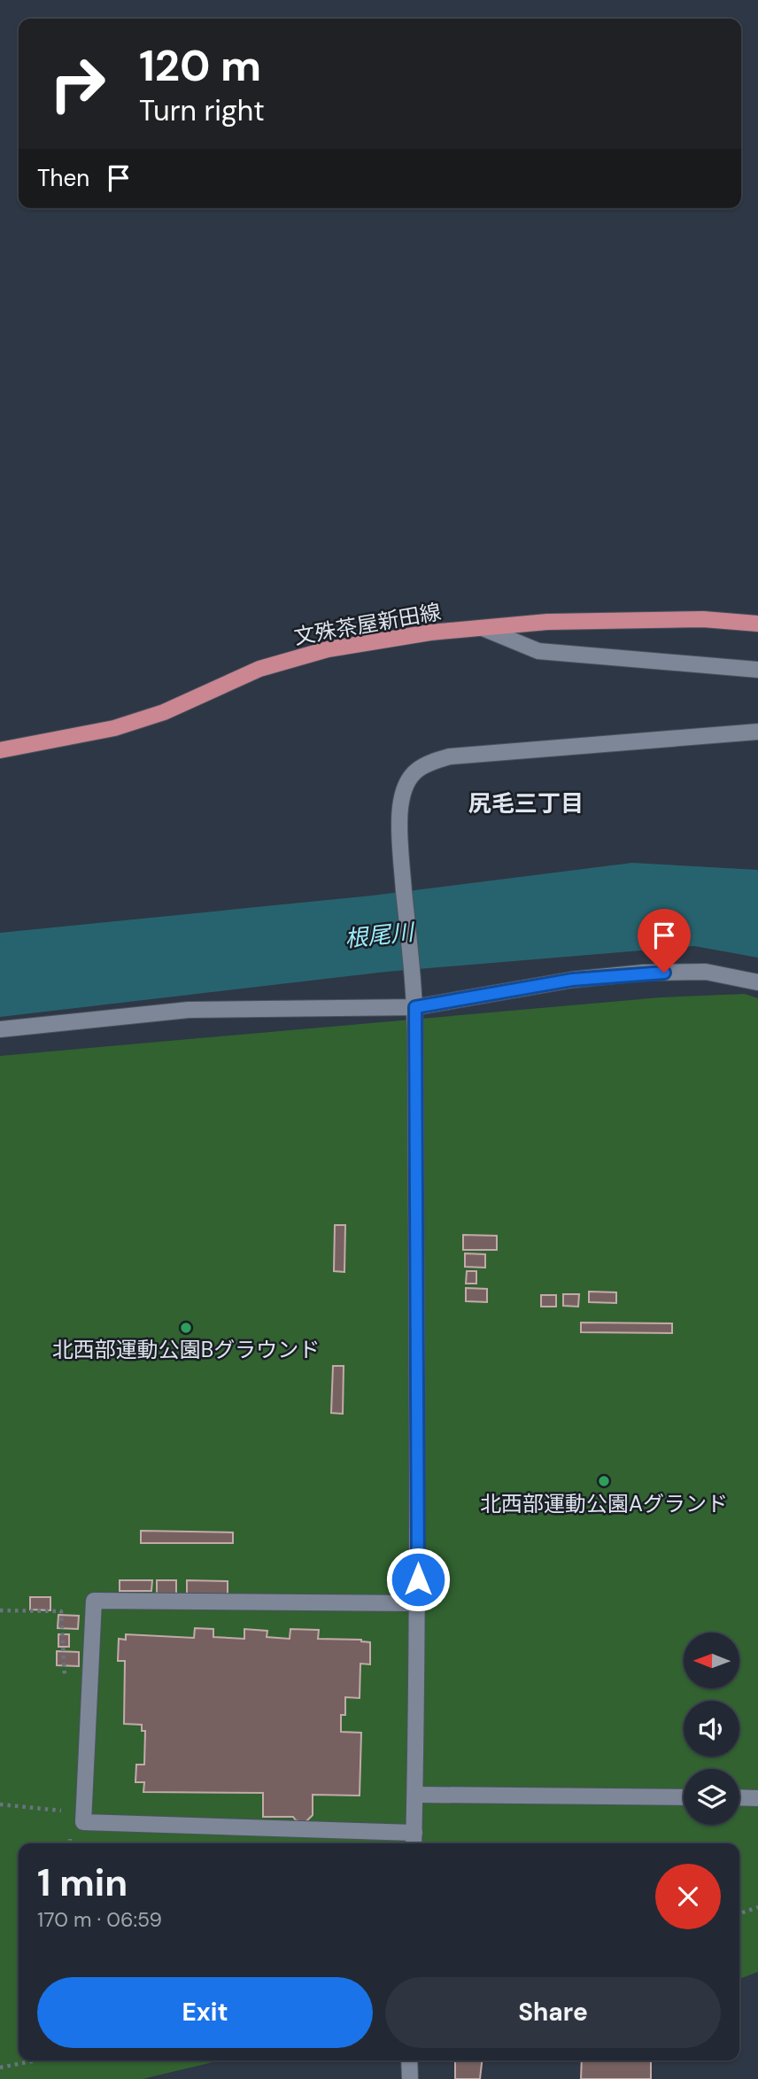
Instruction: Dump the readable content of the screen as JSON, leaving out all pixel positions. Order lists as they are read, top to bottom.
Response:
{
  "streets": {
    "main road": ["文殊茶屋新田線"]
  },
  "districts": ["尻毛三丁目"],
  "water": ["根尾川"],
  "places": ["北西部運動公園Bグラウンド", "北西部運動公園Aグランド"],
  "north": "left",
  "page": {
    "turn": ["120 m", "Turn right"],
    "then": "Then",
    "heading": ["1 min", "170 m · 06:59"],
    "buttons": ["Exit", "Share"]
  }
}
